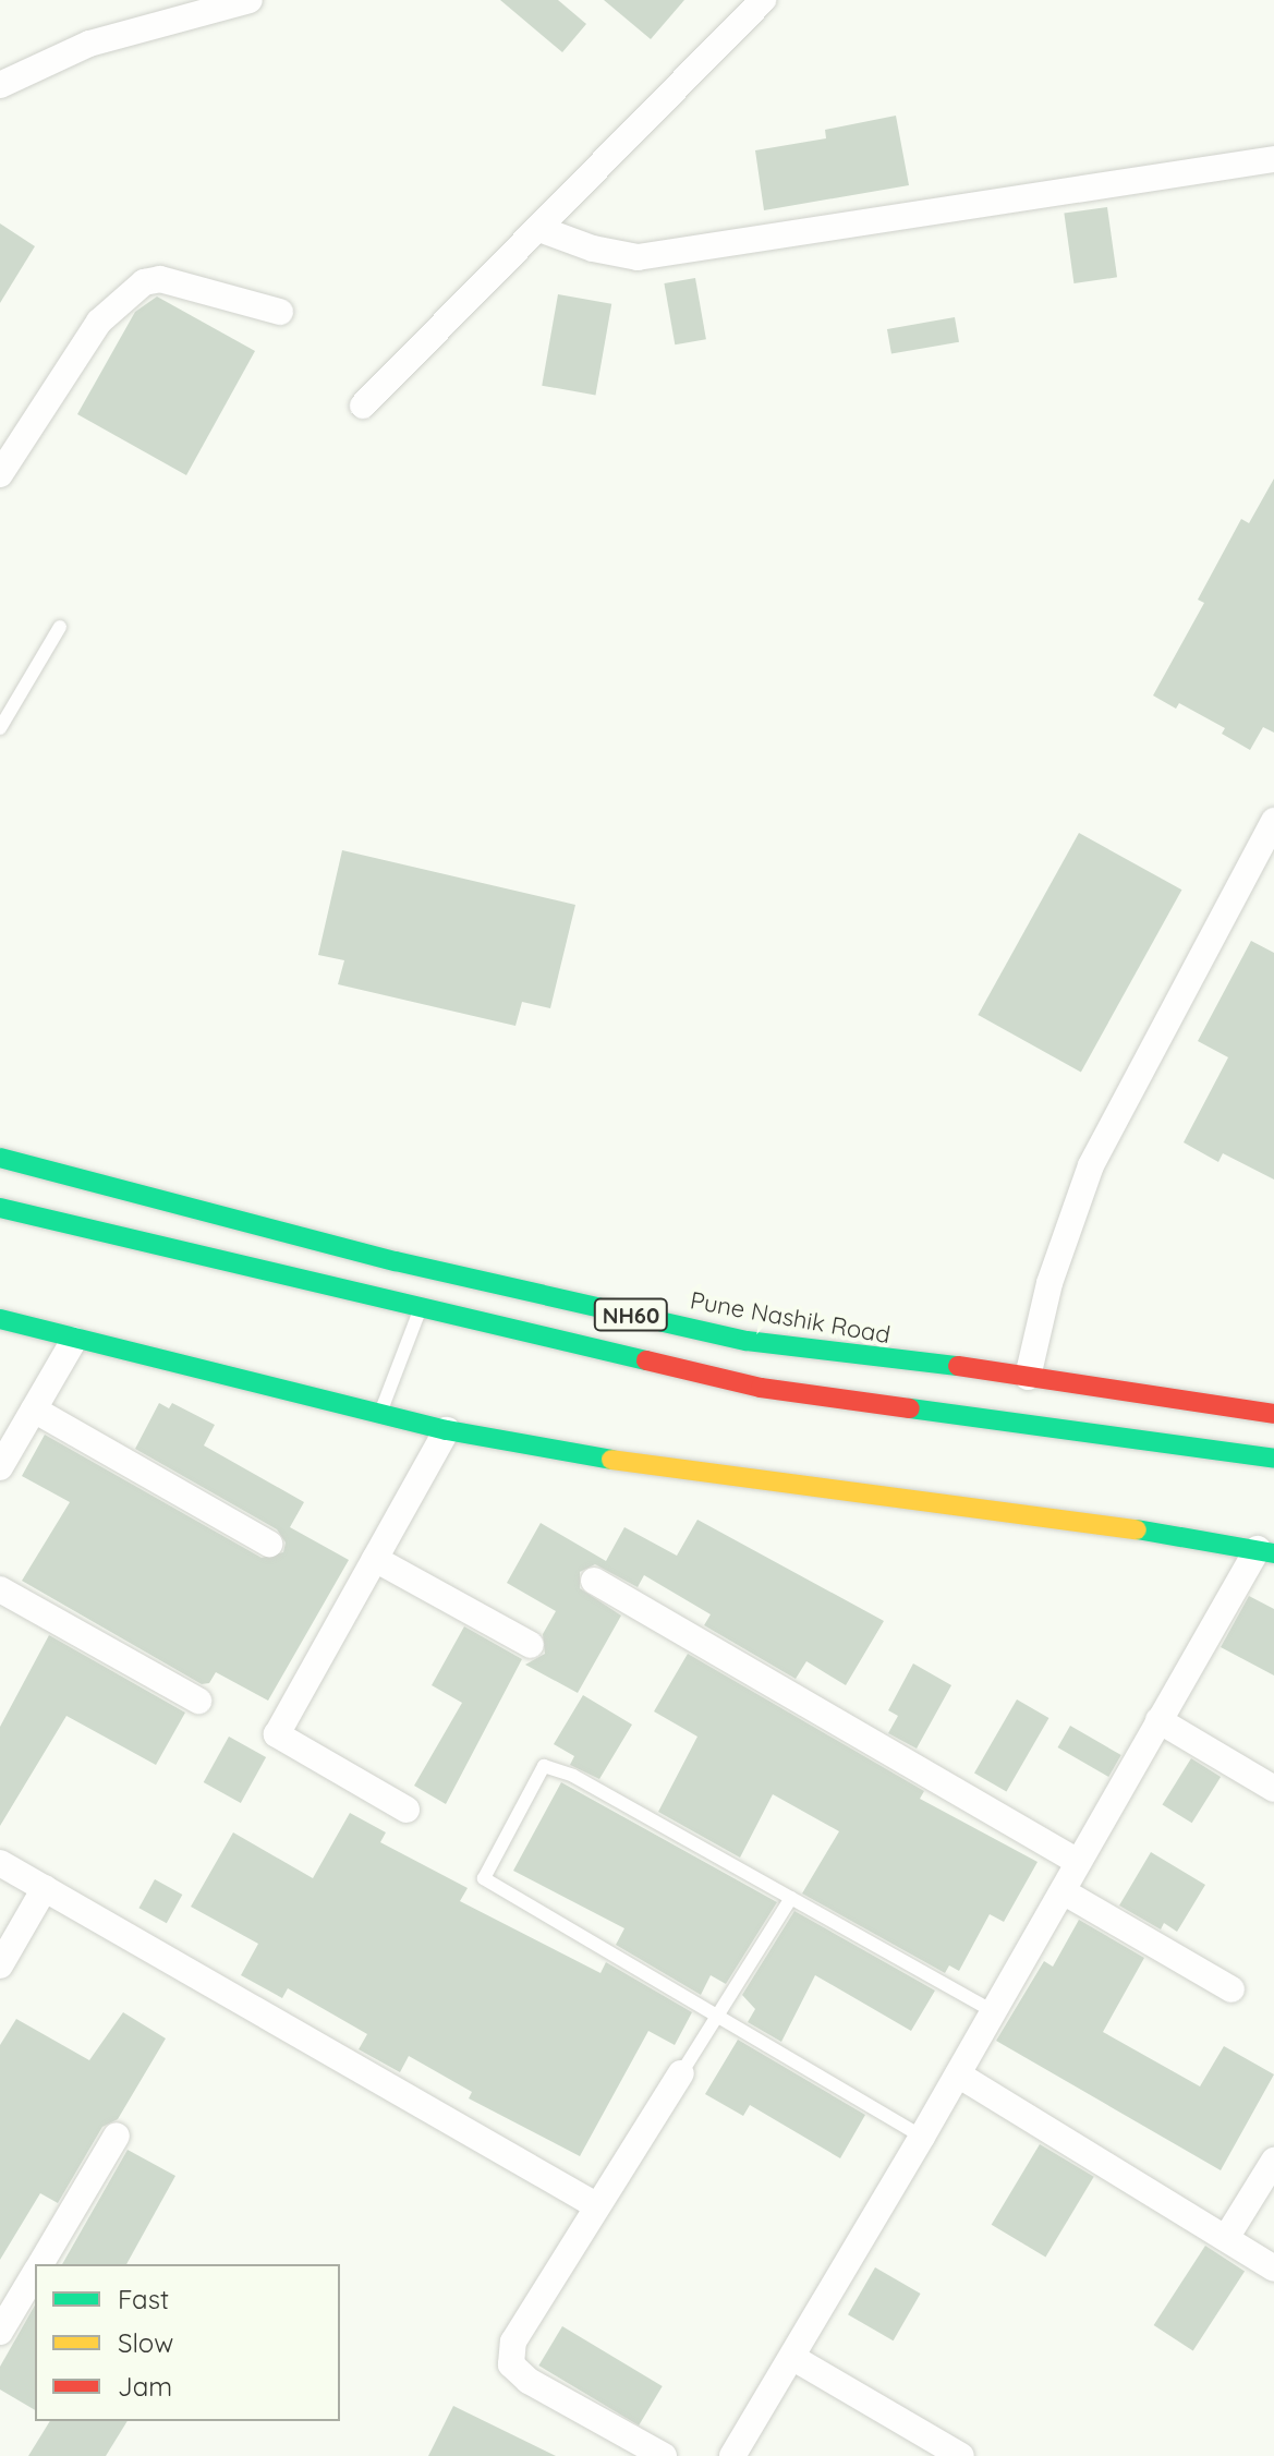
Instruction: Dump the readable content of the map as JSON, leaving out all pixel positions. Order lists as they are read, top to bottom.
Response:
{
  "streets": {
    "main road": ["NH60", "Pune Nashik Road"]
  },
  "legend": ["Fast", "Slow", "Jam"]
}
